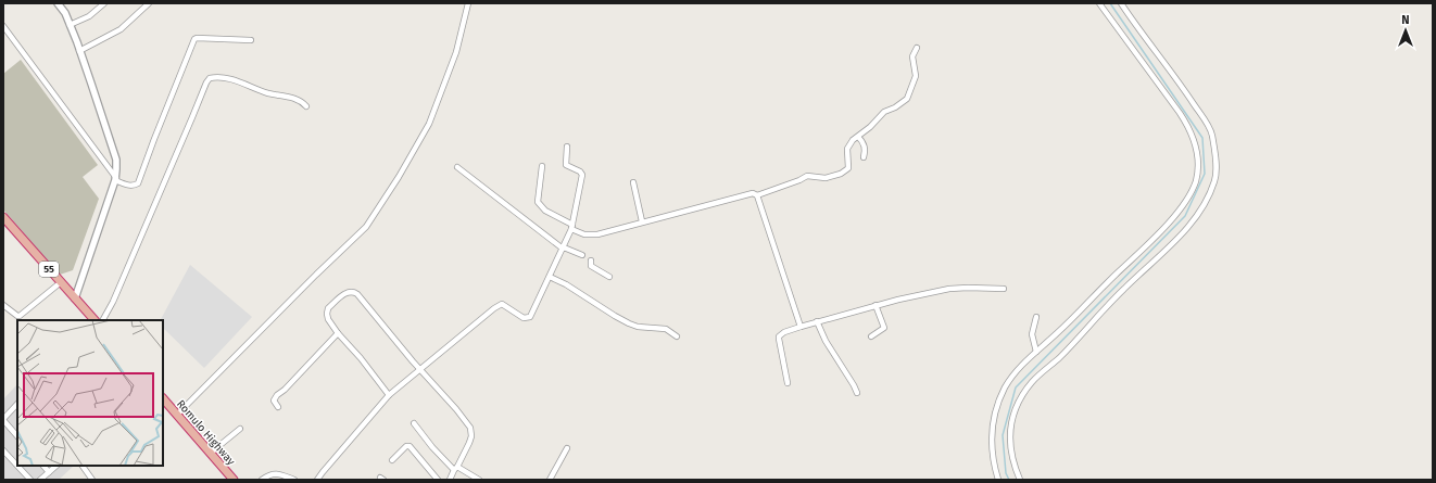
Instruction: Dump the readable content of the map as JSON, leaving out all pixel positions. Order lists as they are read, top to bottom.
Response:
{
  "streets": {
    "highway": ["55", "Romulo Highway"]
  },
  "north": "top"
}
